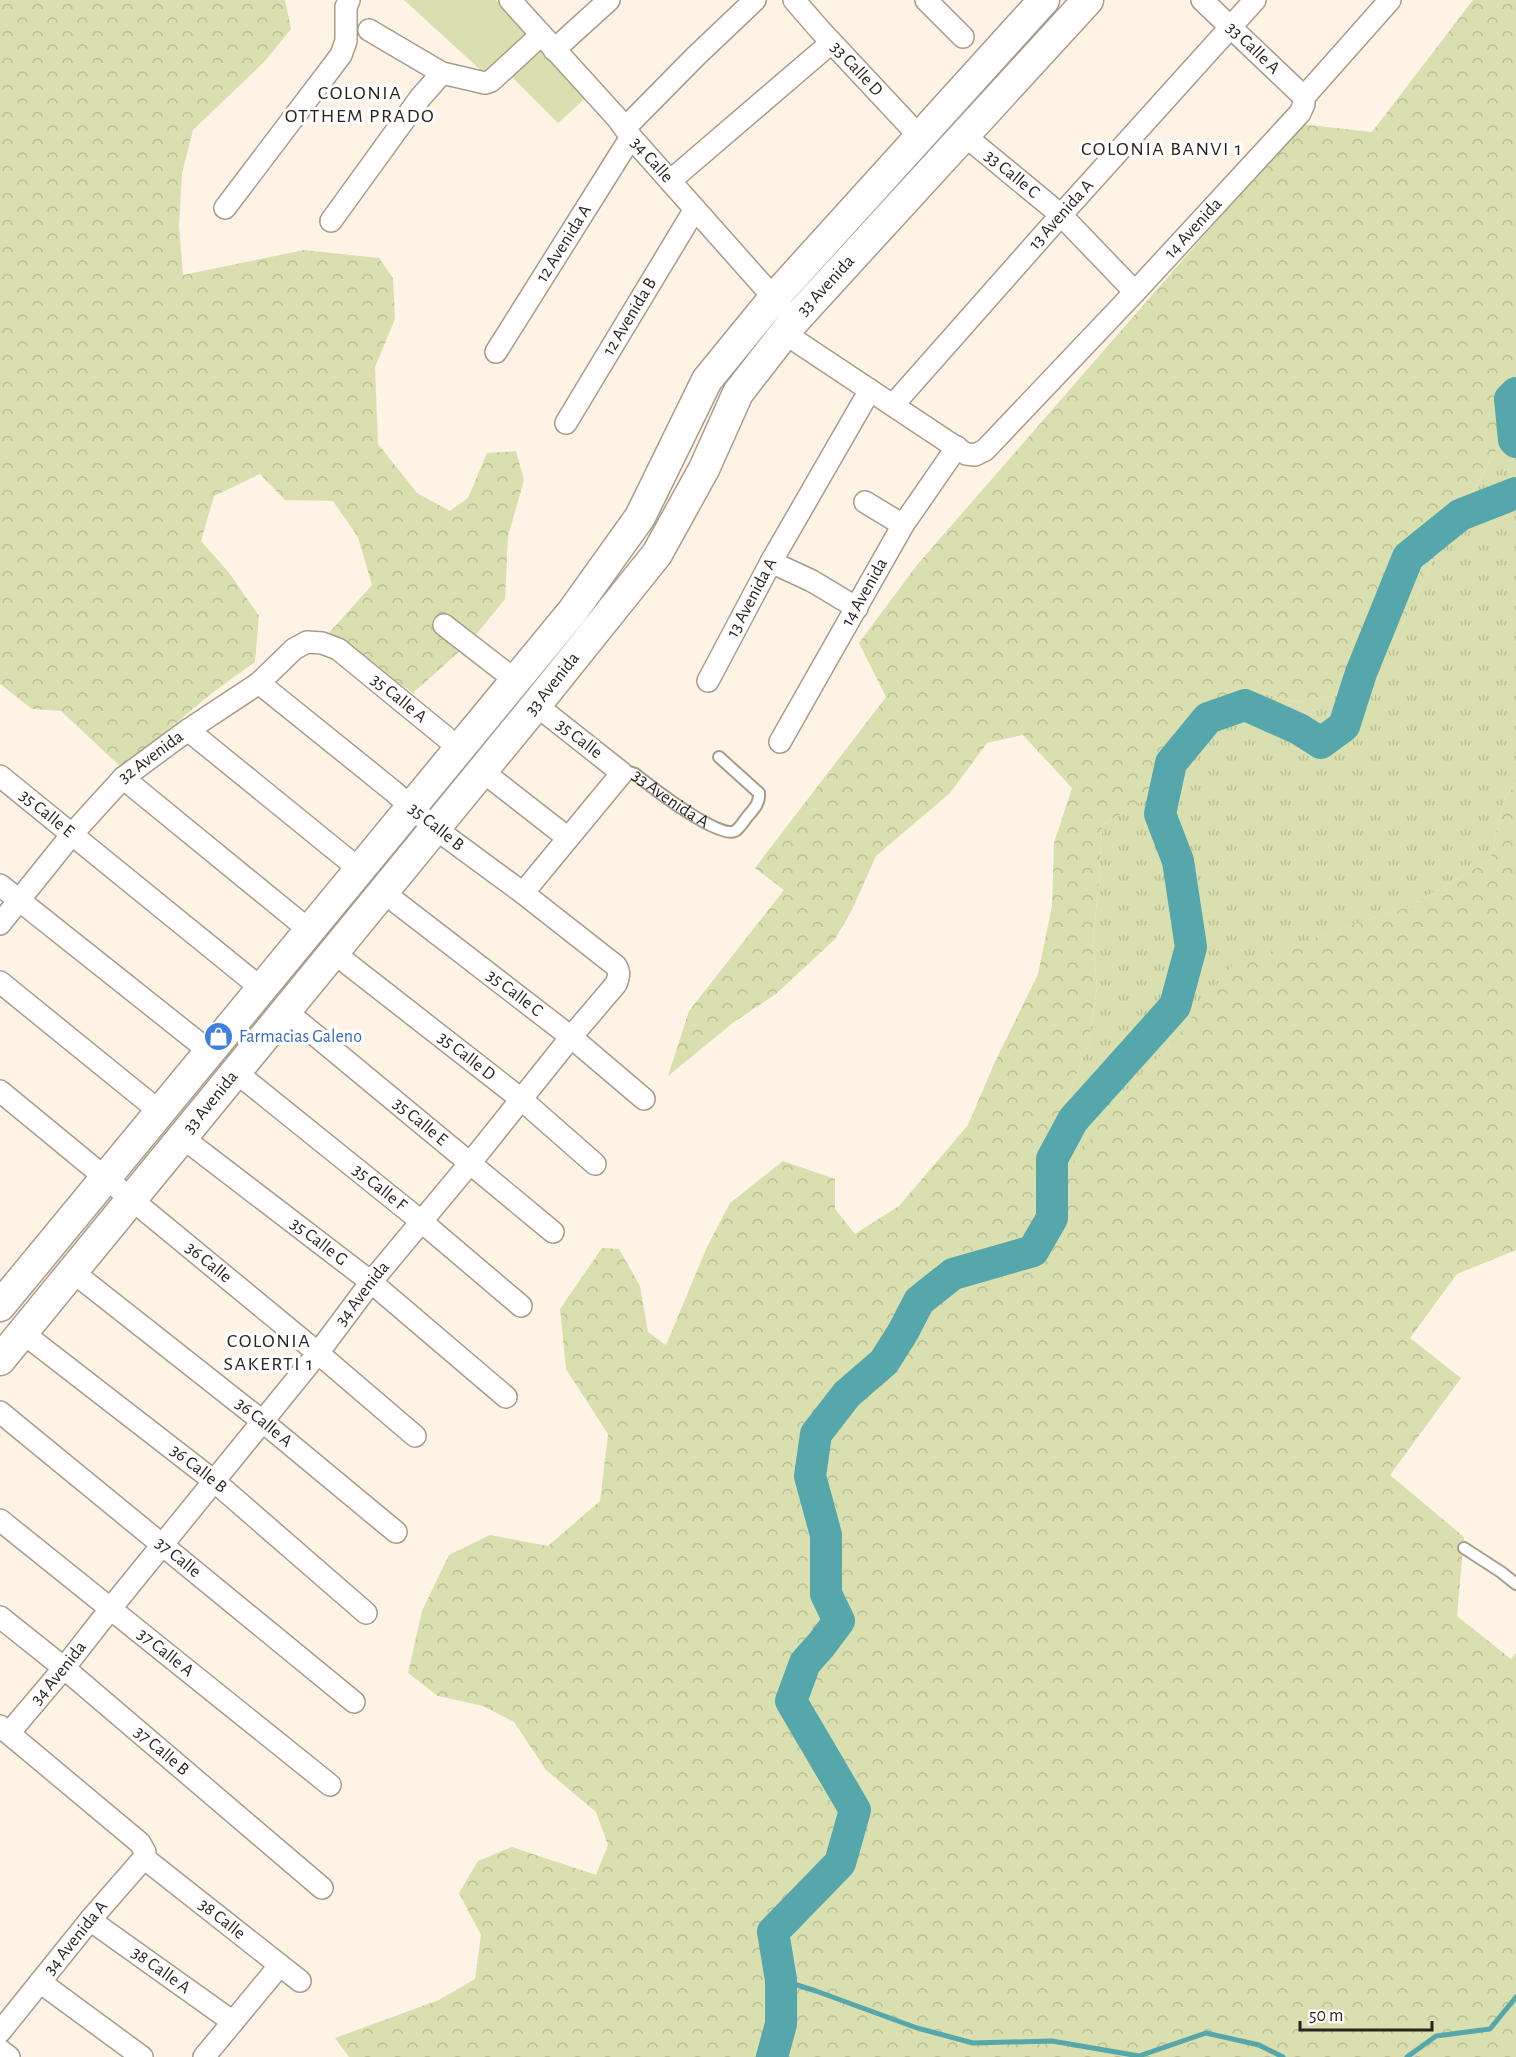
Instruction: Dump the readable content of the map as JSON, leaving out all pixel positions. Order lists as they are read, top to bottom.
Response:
{
  "streets": {
    "street": [
      "33 Calle A",
      "33 Calle D",
      "34 Calle",
      "33 Calle C",
      "13 Avenida A",
      "14 Avenida",
      "12 Avenida A",
      "33 Avenida",
      "12 Avenida B",
      "35 Calle A",
      "35 Calle",
      "32 Avenida",
      "33 Avenida A",
      "35 Calle E",
      "35 Calle B",
      "35 Calle C",
      "35 Calle D",
      "35 Calle F",
      "35 Calle G",
      "36 Calle",
      "34 Avenida",
      "36 Calle A",
      "36 Calle B",
      "37 Calle",
      "37 Calle A",
      "37 Calle B",
      "38 Calle",
      "34 Avenida A",
      "38 Calle A"
    ]
  },
  "crossings": [
    ["33 Calle A", "13 Avenida A"],
    ["33 Calle A", "14 Avenida"],
    ["33 Calle D", "33 Avenida"],
    ["34 Calle", "13 Avenida A"],
    ["34 Calle", "14 Avenida"],
    ["34 Calle", "12 Avenida A"],
    ["34 Calle", "33 Avenida"],
    ["34 Calle", "12 Avenida B"],
    ["33 Calle C", "13 Avenida A"],
    ["33 Calle C", "14 Avenida"],
    ["33 Calle C", "33 Avenida"],
    ["33 Avenida", "35 Calle A"],
    ["33 Avenida", "35 Calle"],
    ["33 Avenida", "35 Calle E"],
    ["33 Avenida", "35 Calle B"],
    ["33 Avenida", "35 Calle C"],
    ["33 Avenida", "35 Calle D"],
    ["33 Avenida", "35 Calle F"],
    ["33 Avenida", "35 Calle G"],
    ["33 Avenida", "36 Calle"],
    ["33 Avenida", "36 Calle A"],
    ["33 Avenida", "36 Calle B"],
    ["35 Calle A", "32 Avenida"],
    ["35 Calle", "33 Avenida A"],
    ["32 Avenida", "35 Calle E"],
    ["32 Avenida", "35 Calle B"],
    ["33 Avenida A", "35 Calle B"],
    ["35 Calle E", "34 Avenida"],
    ["35 Calle B", "34 Avenida"],
    ["35 Calle C", "34 Avenida"],
    ["35 Calle D", "34 Avenida"],
    ["35 Calle F", "34 Avenida"],
    ["35 Calle G", "34 Avenida"],
    ["36 Calle", "34 Avenida"],
    ["34 Avenida", "36 Calle A"],
    ["34 Avenida", "36 Calle B"],
    ["34 Avenida", "37 Calle"],
    ["34 Avenida", "37 Calle A"],
    ["34 Avenida", "37 Calle B"],
    ["34 Avenida", "38 Calle"],
    ["38 Calle", "34 Avenida A"],
    ["34 Avenida A", "38 Calle A"]
  ],
  "districts": ["COLONIA OTTHEM PRADO", "COLONIA BANVI 1", "COLONIA SAKERTI 1"],
  "places": {
    "shop": ["Farmacias Galeno"]
  },
  "scale_bar": "50 m"
}
